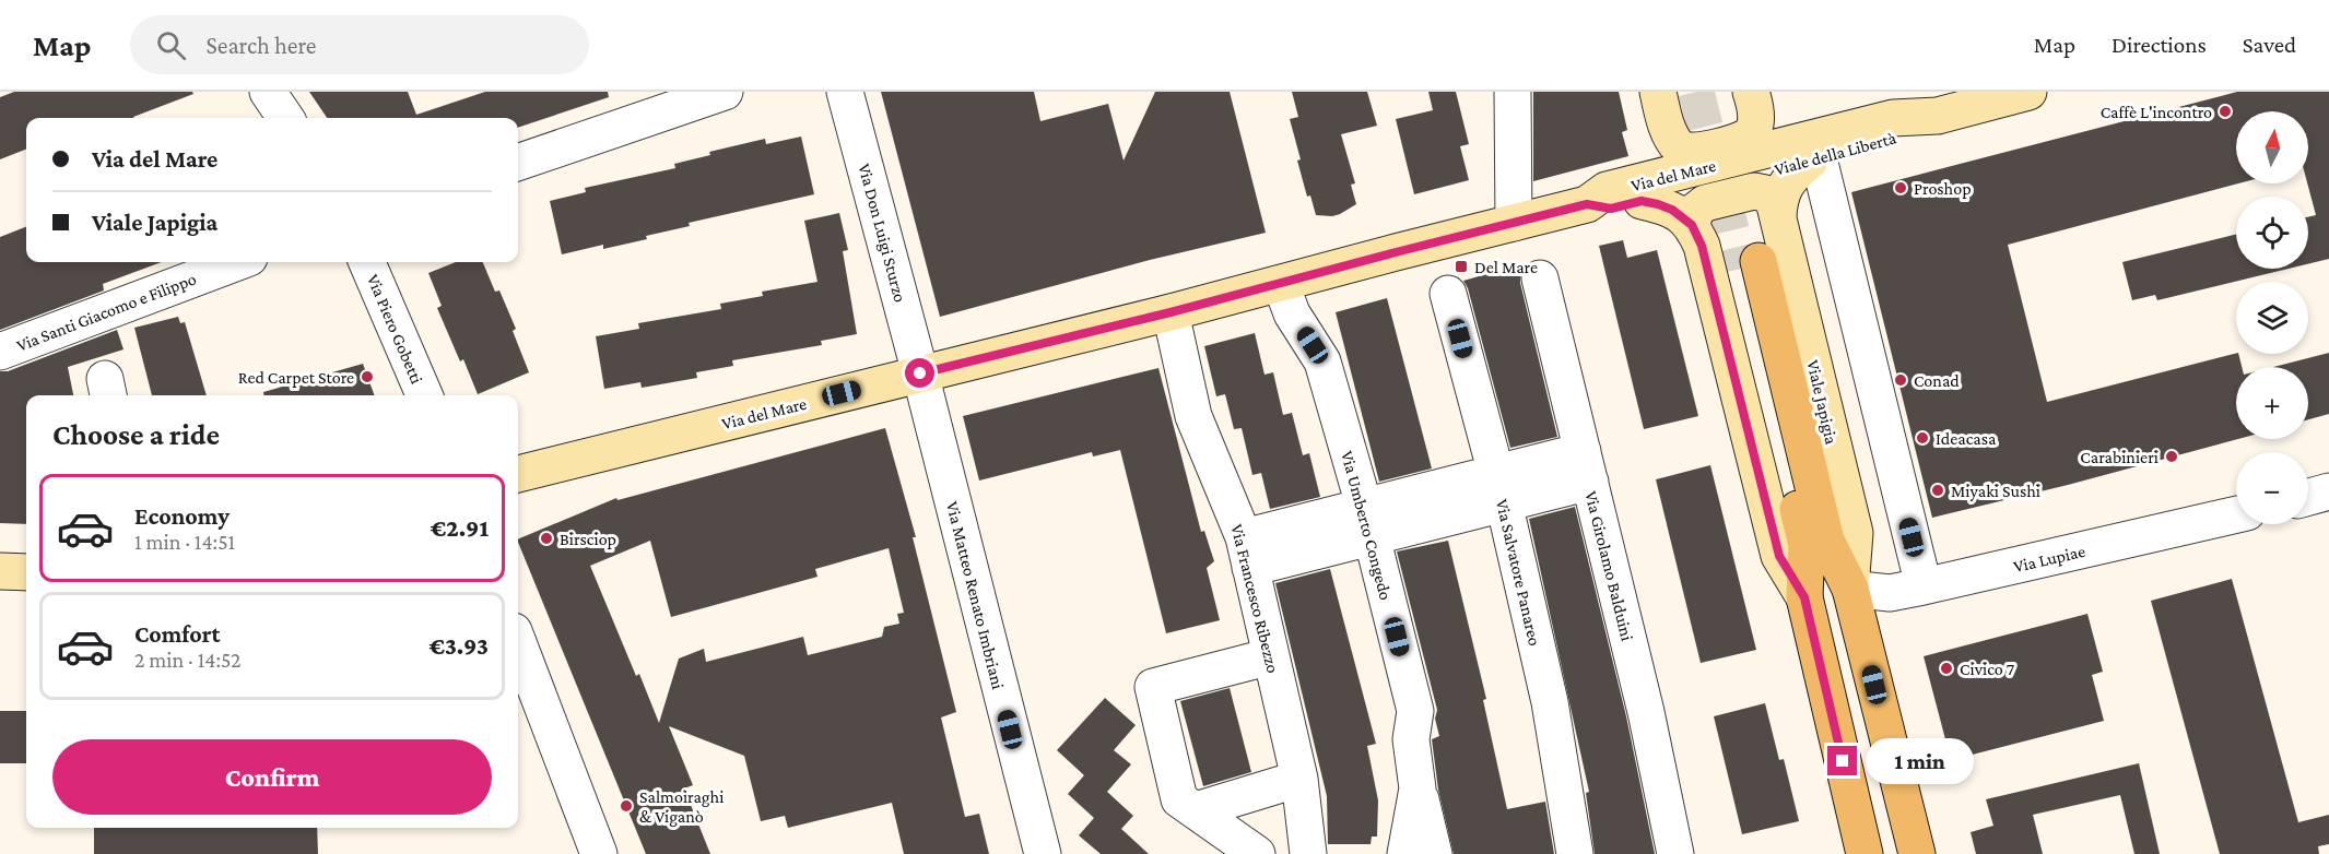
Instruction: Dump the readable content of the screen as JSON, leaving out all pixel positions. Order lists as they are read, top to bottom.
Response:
{
  "streets": {
    "main road": ["Viale della Libertà", "Via del Mare", "Viale Japigia"],
    "street": [
      "Via Don Luigi Sturzo",
      "Via Santi Giacomo e Filippo",
      "Via Piero Gobetti",
      "Via Umberto Congedo",
      "Via Lupiae",
      "Via Girolamo Balduini",
      "Via Salvatore Panareo",
      "Via Matteo Renato Imbriani",
      "Via Francesco Ribezzo"
    ]
  },
  "crossings": [
    ["Viale della Libertà", "Via del Mare"],
    ["Via del Mare", "Via Don Luigi Sturzo"],
    ["Via del Mare", "Via Umberto Congedo"],
    ["Via del Mare", "Via Matteo Renato Imbriani"],
    ["Via del Mare", "Via Francesco Ribezzo"],
    ["Via Don Luigi Sturzo", "Via Matteo Renato Imbriani"],
    ["Viale Japigia", "Via Lupiae"]
  ],
  "places": {
    "other": [
      "Caffè L'incontro",
      "Proshop",
      "Red Carpet Store",
      "Conad",
      "Ideacasa",
      "Carabinieri",
      "Miyaki Sushi",
      "Birsciop",
      "Civico 7",
      "Salmoiraghi & Viganò"
    ],
    "transit": ["Del Mare"]
  },
  "north": "top",
  "page": {
    "header": "Map",
    "search": "Search here",
    "nav": ["Map", "Directions", "Saved"],
    "map_buttons": ["+", "−"],
    "banner": ["Via del Mare", "Viale Japigia"],
    "heading": "Choose a ride",
    "list": [
      {
        "name": "Economy",
        "note": "1 min · 14:51",
        "value": "€2.91"
      },
      {
        "name": "Comfort",
        "note": "2 min · 14:52",
        "value": "€3.93"
      }
    ],
    "buttons": "Confirm",
    "bubble": "1 min"
  }
}
